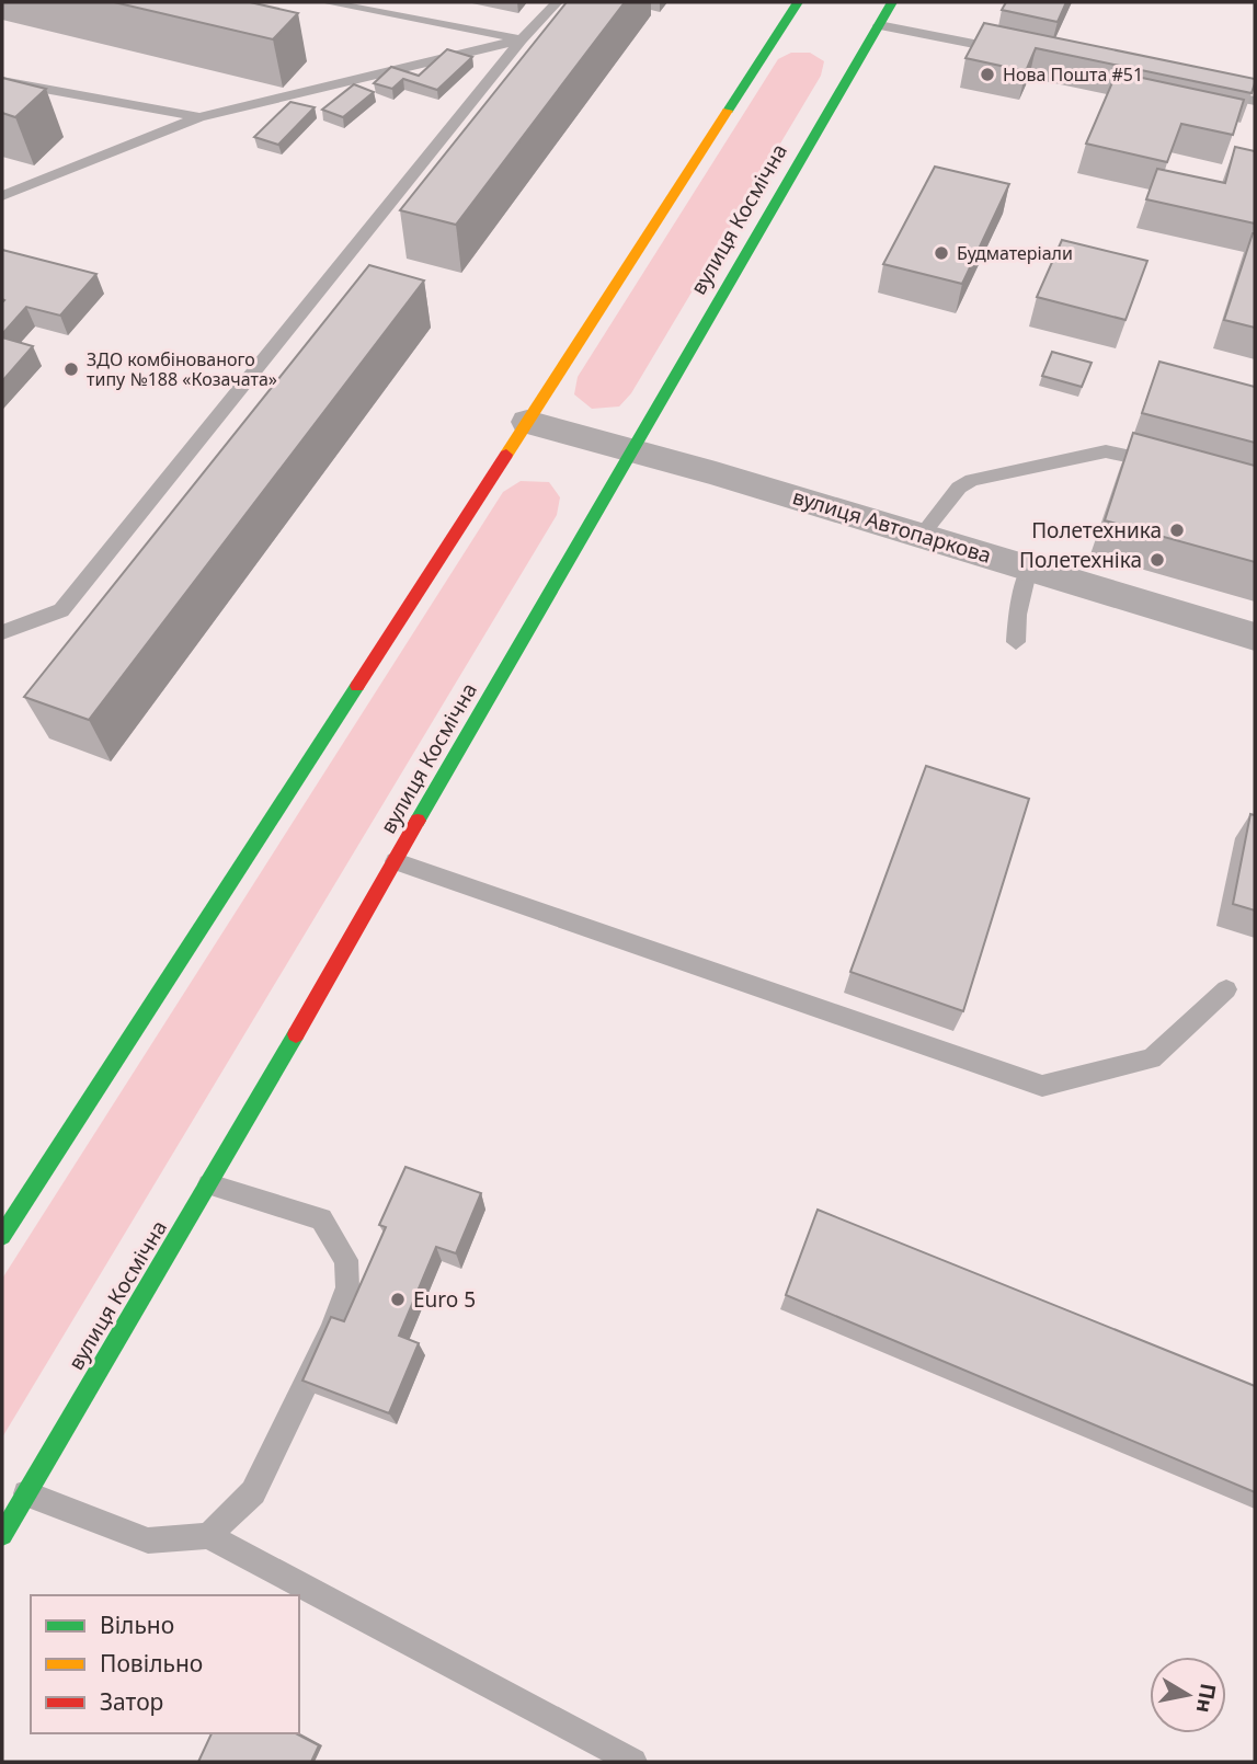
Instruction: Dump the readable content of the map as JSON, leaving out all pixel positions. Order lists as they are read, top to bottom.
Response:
{
  "streets": {
    "main road": ["вулиця Космічна"],
    "street": ["вулиця Автопаркова"]
  },
  "crossings": [
    ["вулиця Космічна", "вулиця Автопаркова"]
  ],
  "places": [
    "Нова Пошта #51",
    "Будматеріали",
    "ЗДО комбінованого типу №188 «Козачата»",
    "Полетехника",
    "Полетехніка",
    "Euro 5"
  ],
  "legend": ["Вільно", "Повільно", "Затор"],
  "north": "right"
}
